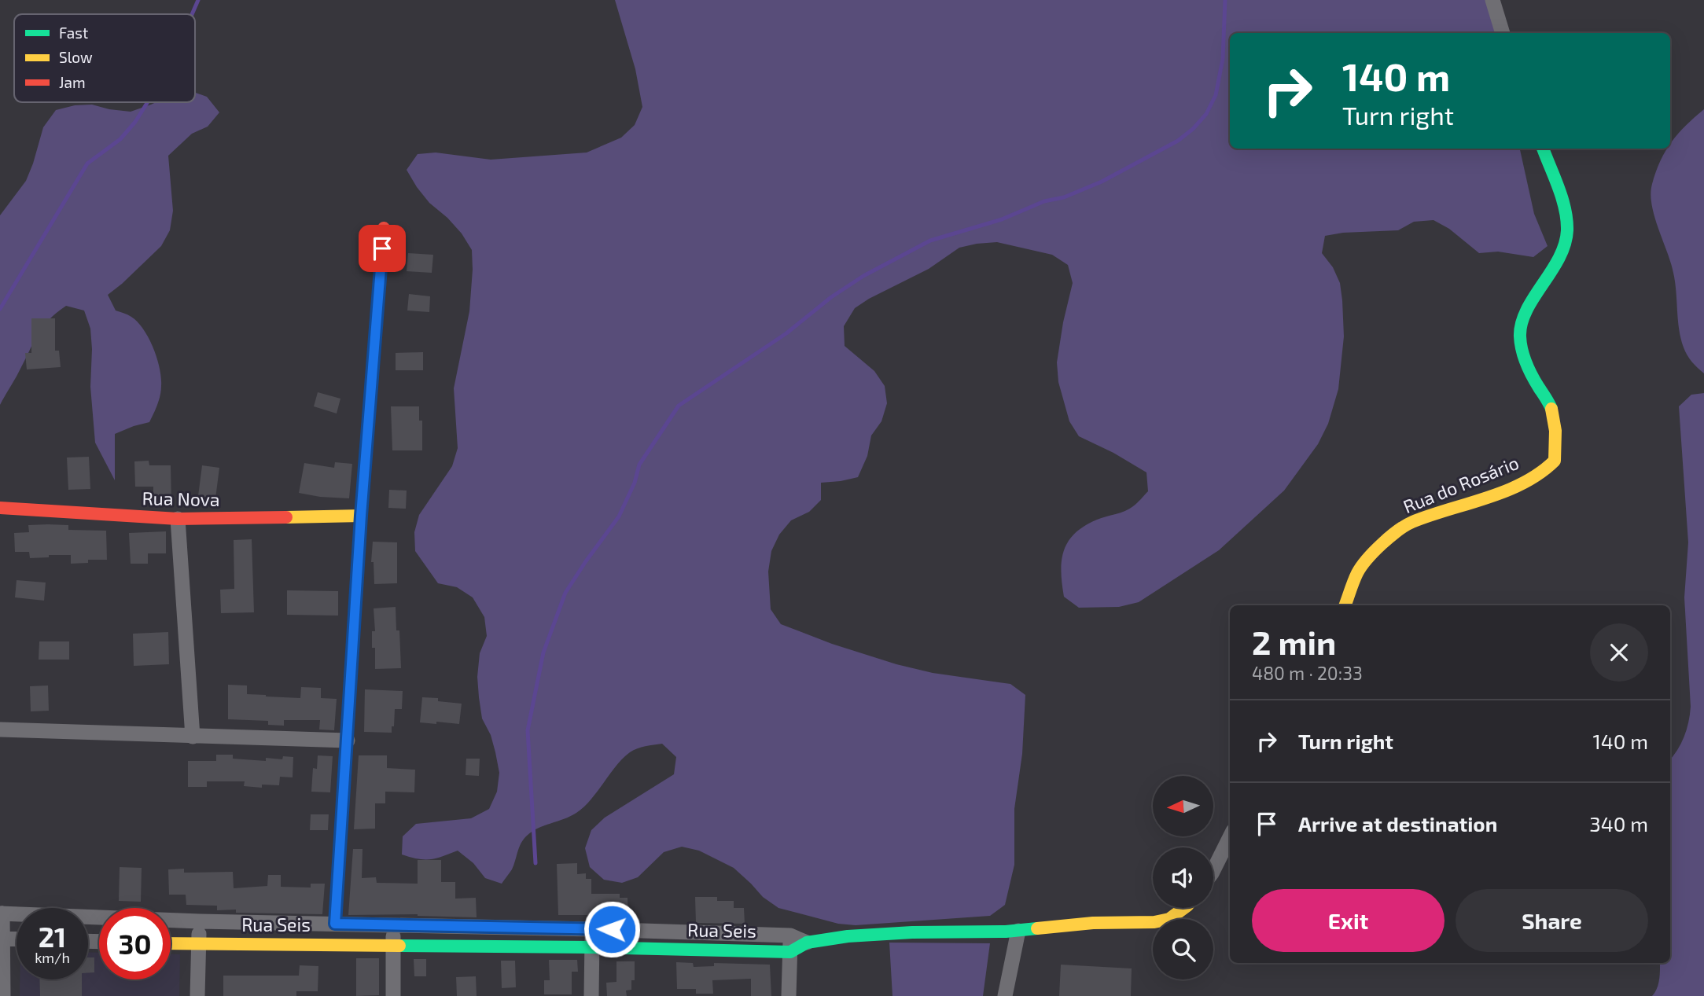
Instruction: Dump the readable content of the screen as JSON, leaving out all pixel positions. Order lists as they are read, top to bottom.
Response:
{
  "streets": {
    "street": ["Rua do Rosário", "Rua Nova", "Rua Seis"]
  },
  "legend": ["Fast", "Slow", "Jam"],
  "north": "left",
  "page": {
    "turn": ["140 m", "Turn right"],
    "heading": ["2 min", "480 m · 20:33"],
    "list": [
      {
        "name": "Turn right",
        "value": "140 m"
      },
      {
        "name": "Arrive at destination",
        "value": "340 m"
      }
    ],
    "buttons": ["Exit", "Share"],
    "speed": "21 km/h",
    "limit": "30"
  }
}
